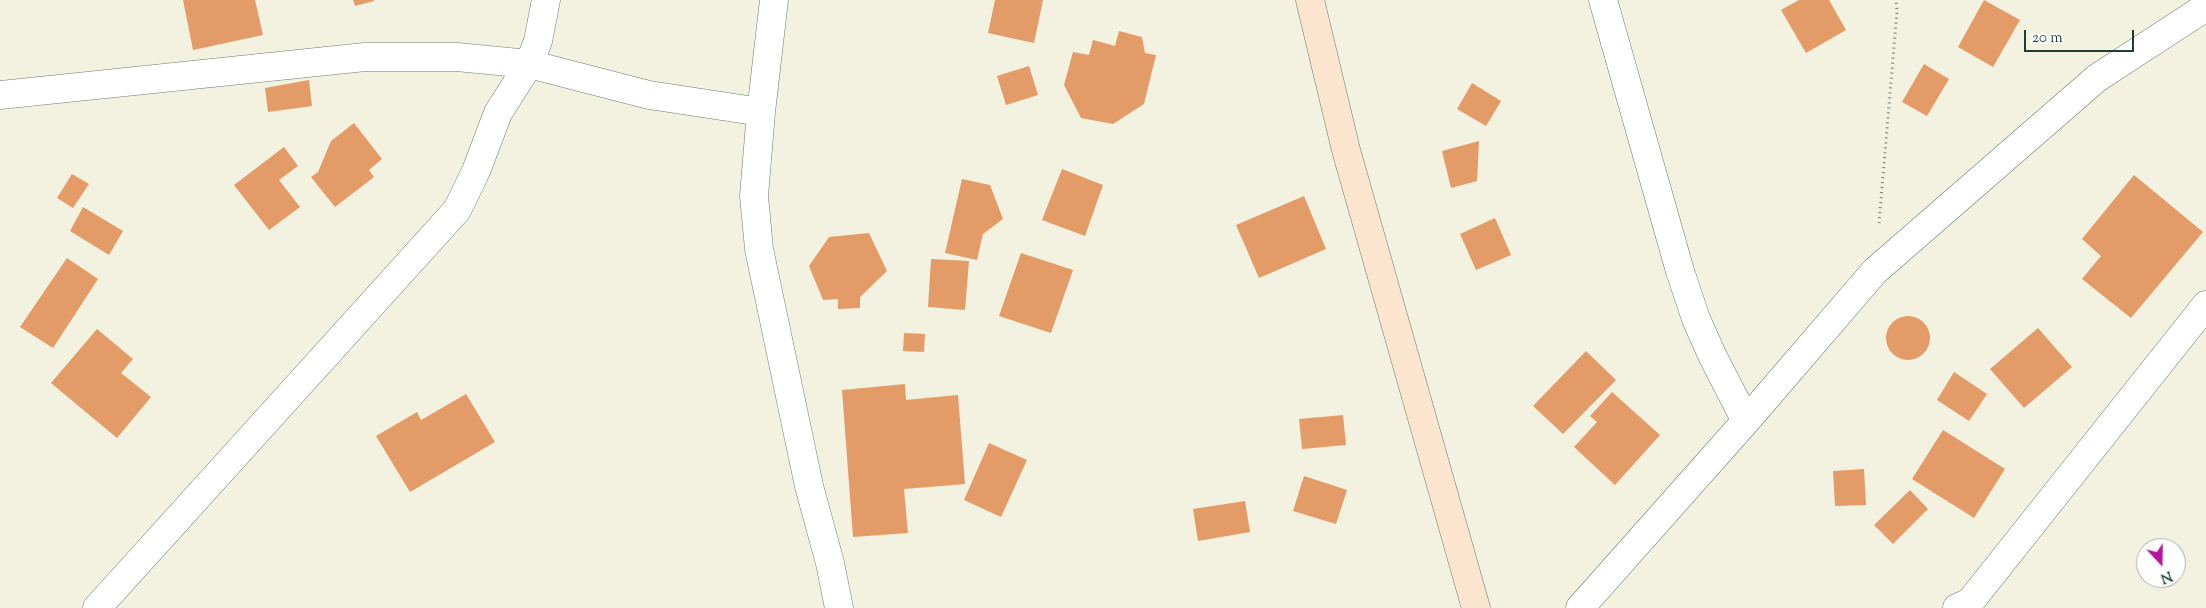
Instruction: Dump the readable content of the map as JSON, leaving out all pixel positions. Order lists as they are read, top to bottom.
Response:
{
  "scale_bar": "20 m",
  "north": "bottom"
}
